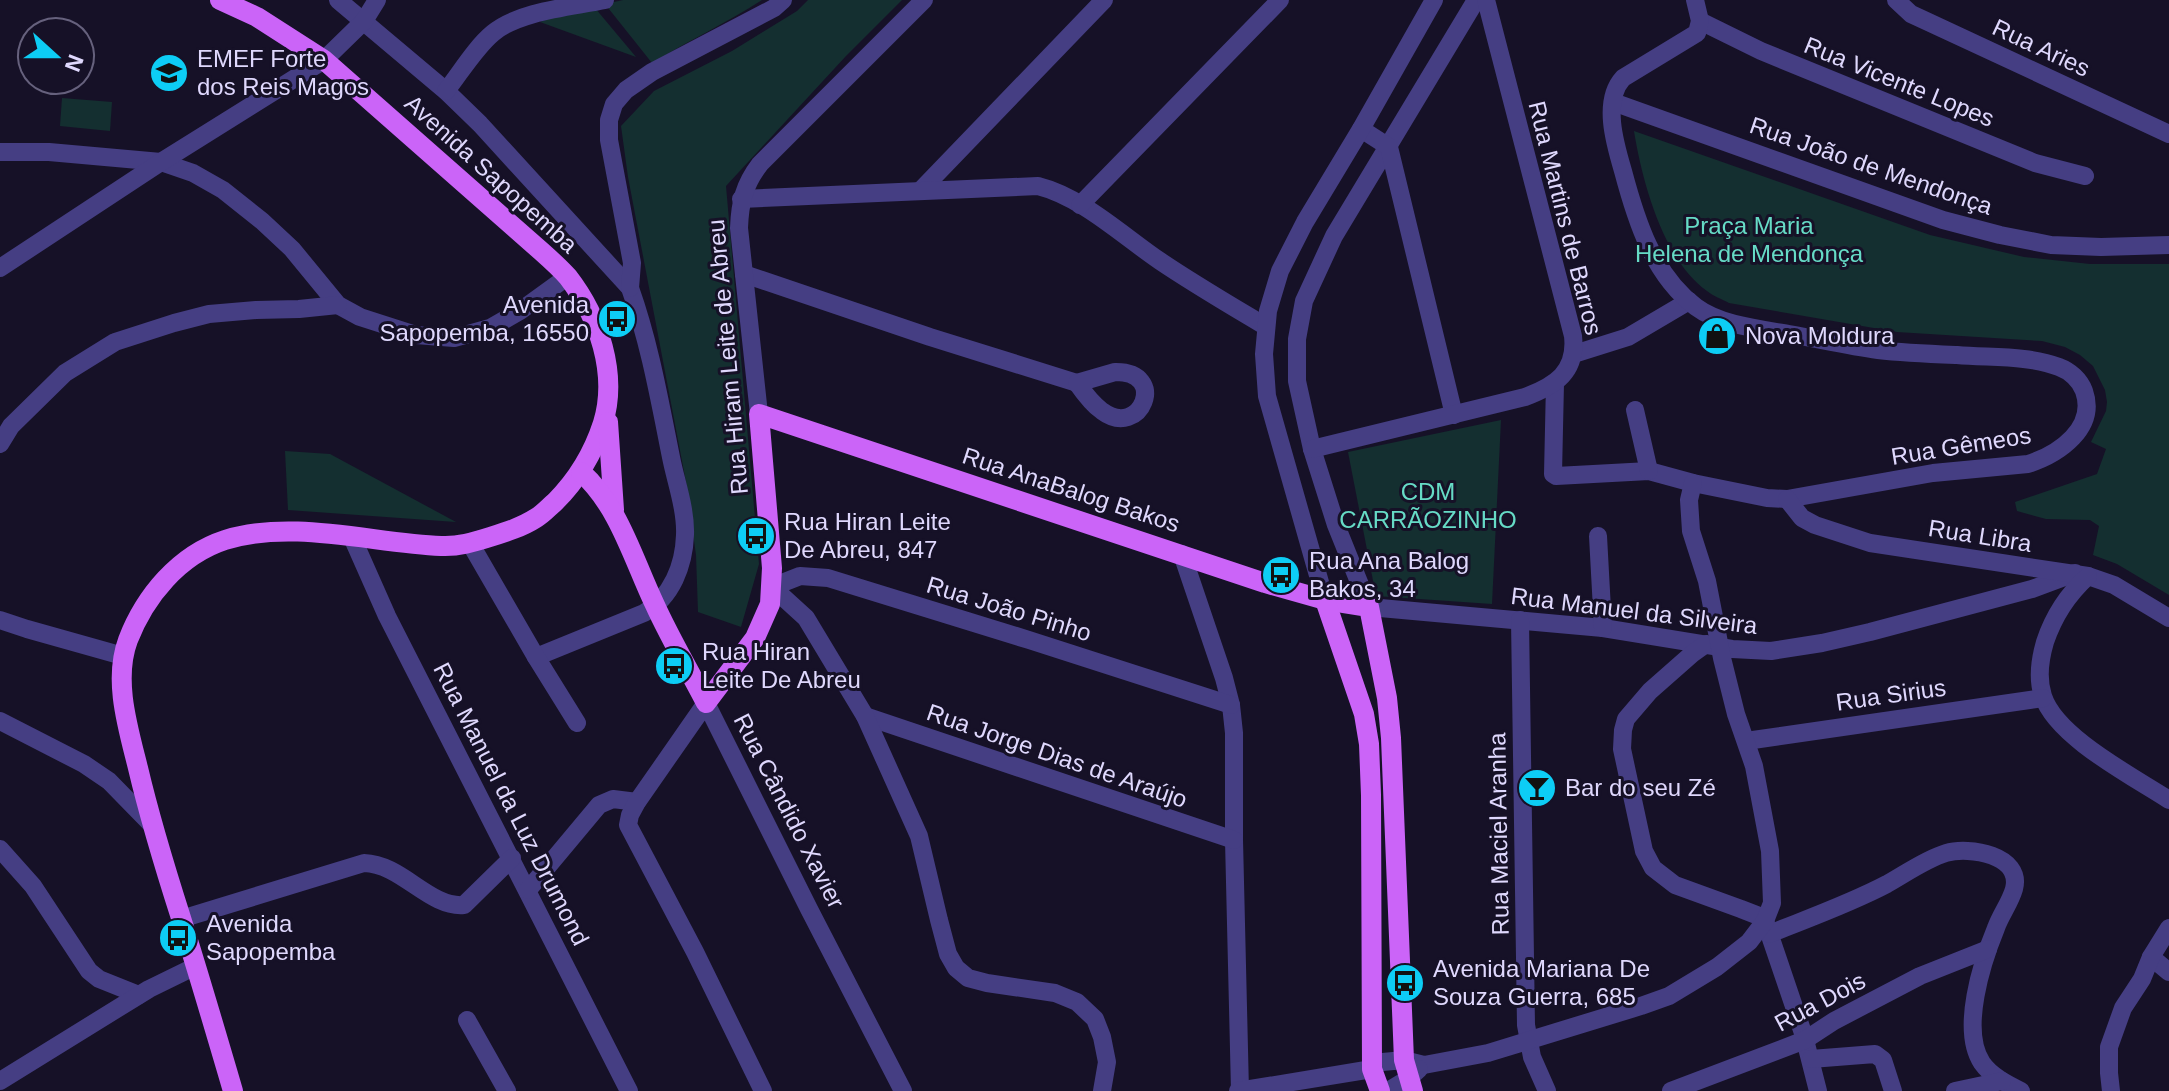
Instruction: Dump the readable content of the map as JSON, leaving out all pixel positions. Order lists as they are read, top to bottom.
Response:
{
  "streets": {
    "main road": [
      "Avenida Sapopemba",
      "Rua Hiram Leite de Abreu",
      "Rua AnaBalog Bakos",
      "Rua Cândido Xavier"
    ],
    "street": [
      "Rua Aries",
      "Rua Vicente Lopes",
      "Rua João de Mendonça",
      "Rua Martins de Barros",
      "Rua Gêmeos",
      "Rua Libra",
      "Rua João Pinho",
      "Rua Manuel da Silveira",
      "Rua Sirius",
      "Rua Jorge Dias de Araújo",
      "Rua Manuel da Luz Drumond",
      "Rua Maciel Aranha",
      "Rua Dois"
    ]
  },
  "crossings": [
    ["Rua João de Mendonça", "Rua Gêmeos"],
    ["Avenida Sapopemba", "Rua Manuel da Luz Drumond"],
    ["Avenida Sapopemba", "Rua Cândido Xavier"],
    ["Rua Hiram Leite de Abreu", "Rua AnaBalog Bakos"],
    ["Rua Hiram Leite de Abreu", "Rua João Pinho"],
    ["Rua Hiram Leite de Abreu", "Rua Cândido Xavier"],
    ["Rua Gêmeos", "Rua Libra"],
    ["Rua AnaBalog Bakos", "Rua Manuel da Silveira"],
    ["Rua Libra", "Rua Manuel da Silveira"],
    ["Rua Manuel da Silveira", "Rua Maciel Aranha"]
  ],
  "parks": ["Praça Maria Helena de Mendonça", "CDM CARRÃOZINHO"],
  "places": {
    "school or university": ["EMEF Forte dos Reis Magos"],
    "bus stop": [
      "Avenida Sapopemba, 16550",
      "Rua Hiran Leite De Abreu, 847",
      "Rua Ana Balog Bakos, 34",
      "Rua Hiran Leite De Abreu",
      "Avenida Sapopemba",
      "Avenida Mariana De Souza Guerra, 685"
    ],
    "shop": ["Nova Moldura"],
    "bar": ["Bar do seu Zé"]
  },
  "north": "right"
}
